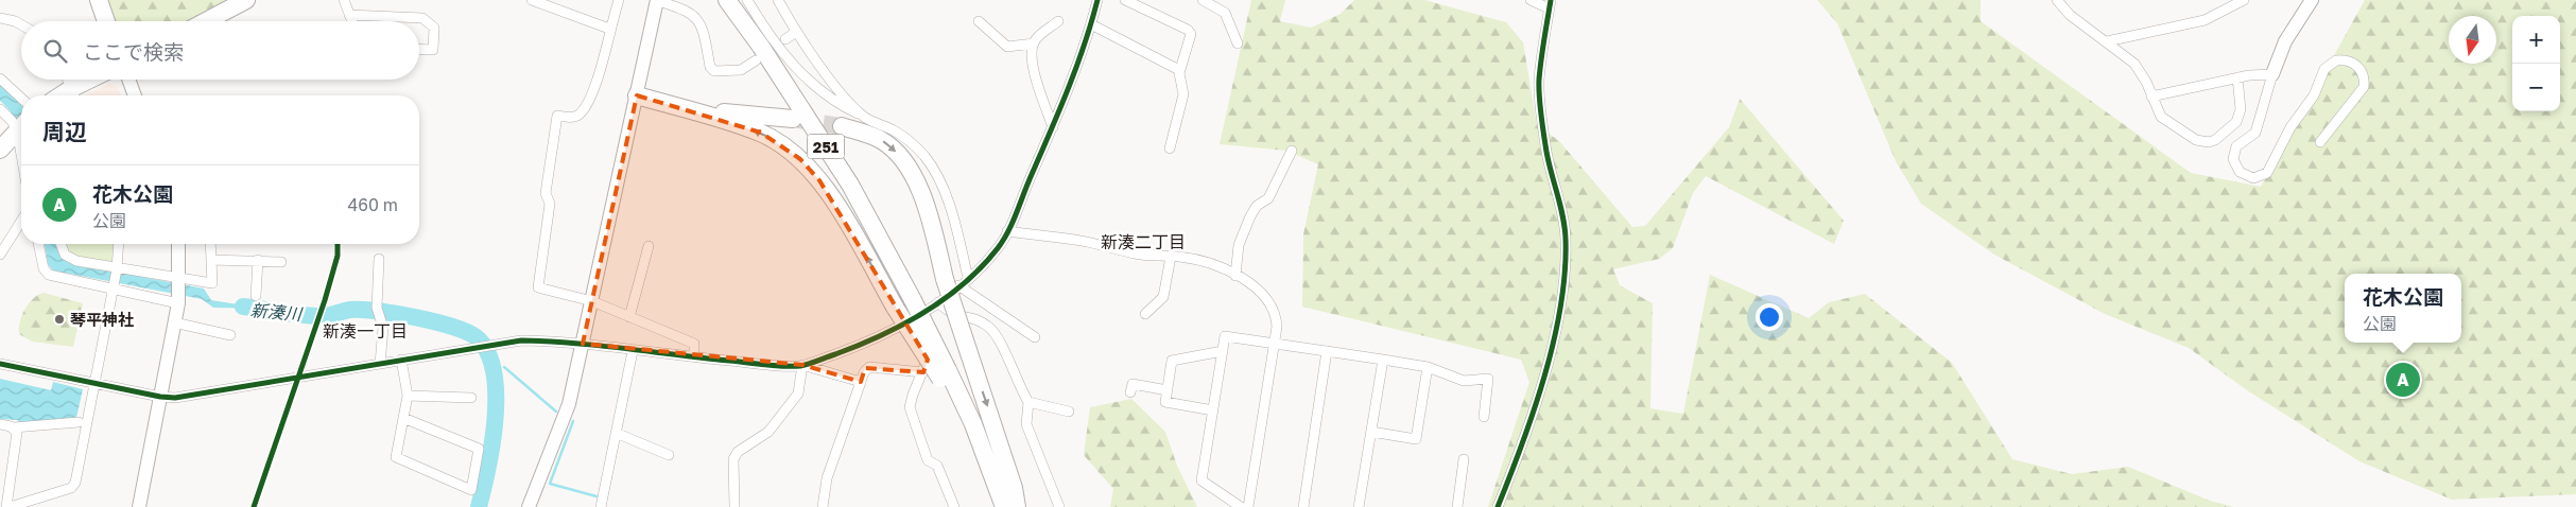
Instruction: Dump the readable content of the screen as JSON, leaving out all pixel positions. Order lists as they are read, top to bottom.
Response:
{
  "streets": {
    "highway": ["251"]
  },
  "districts": ["新湊二丁目", "新湊一丁目"],
  "water": ["新湊川"],
  "places": ["琴平神社"],
  "north": "bottom",
  "page": {
    "map_buttons": ["+", "−"],
    "search": "ここで検索",
    "heading": "周辺",
    "list": [
      {
        "mark": "A",
        "name": "花木公園",
        "note": "公園",
        "value": "460 m"
      }
    ],
    "popup": ["花木公園", "公園"],
    "pins": "A"
  }
}
